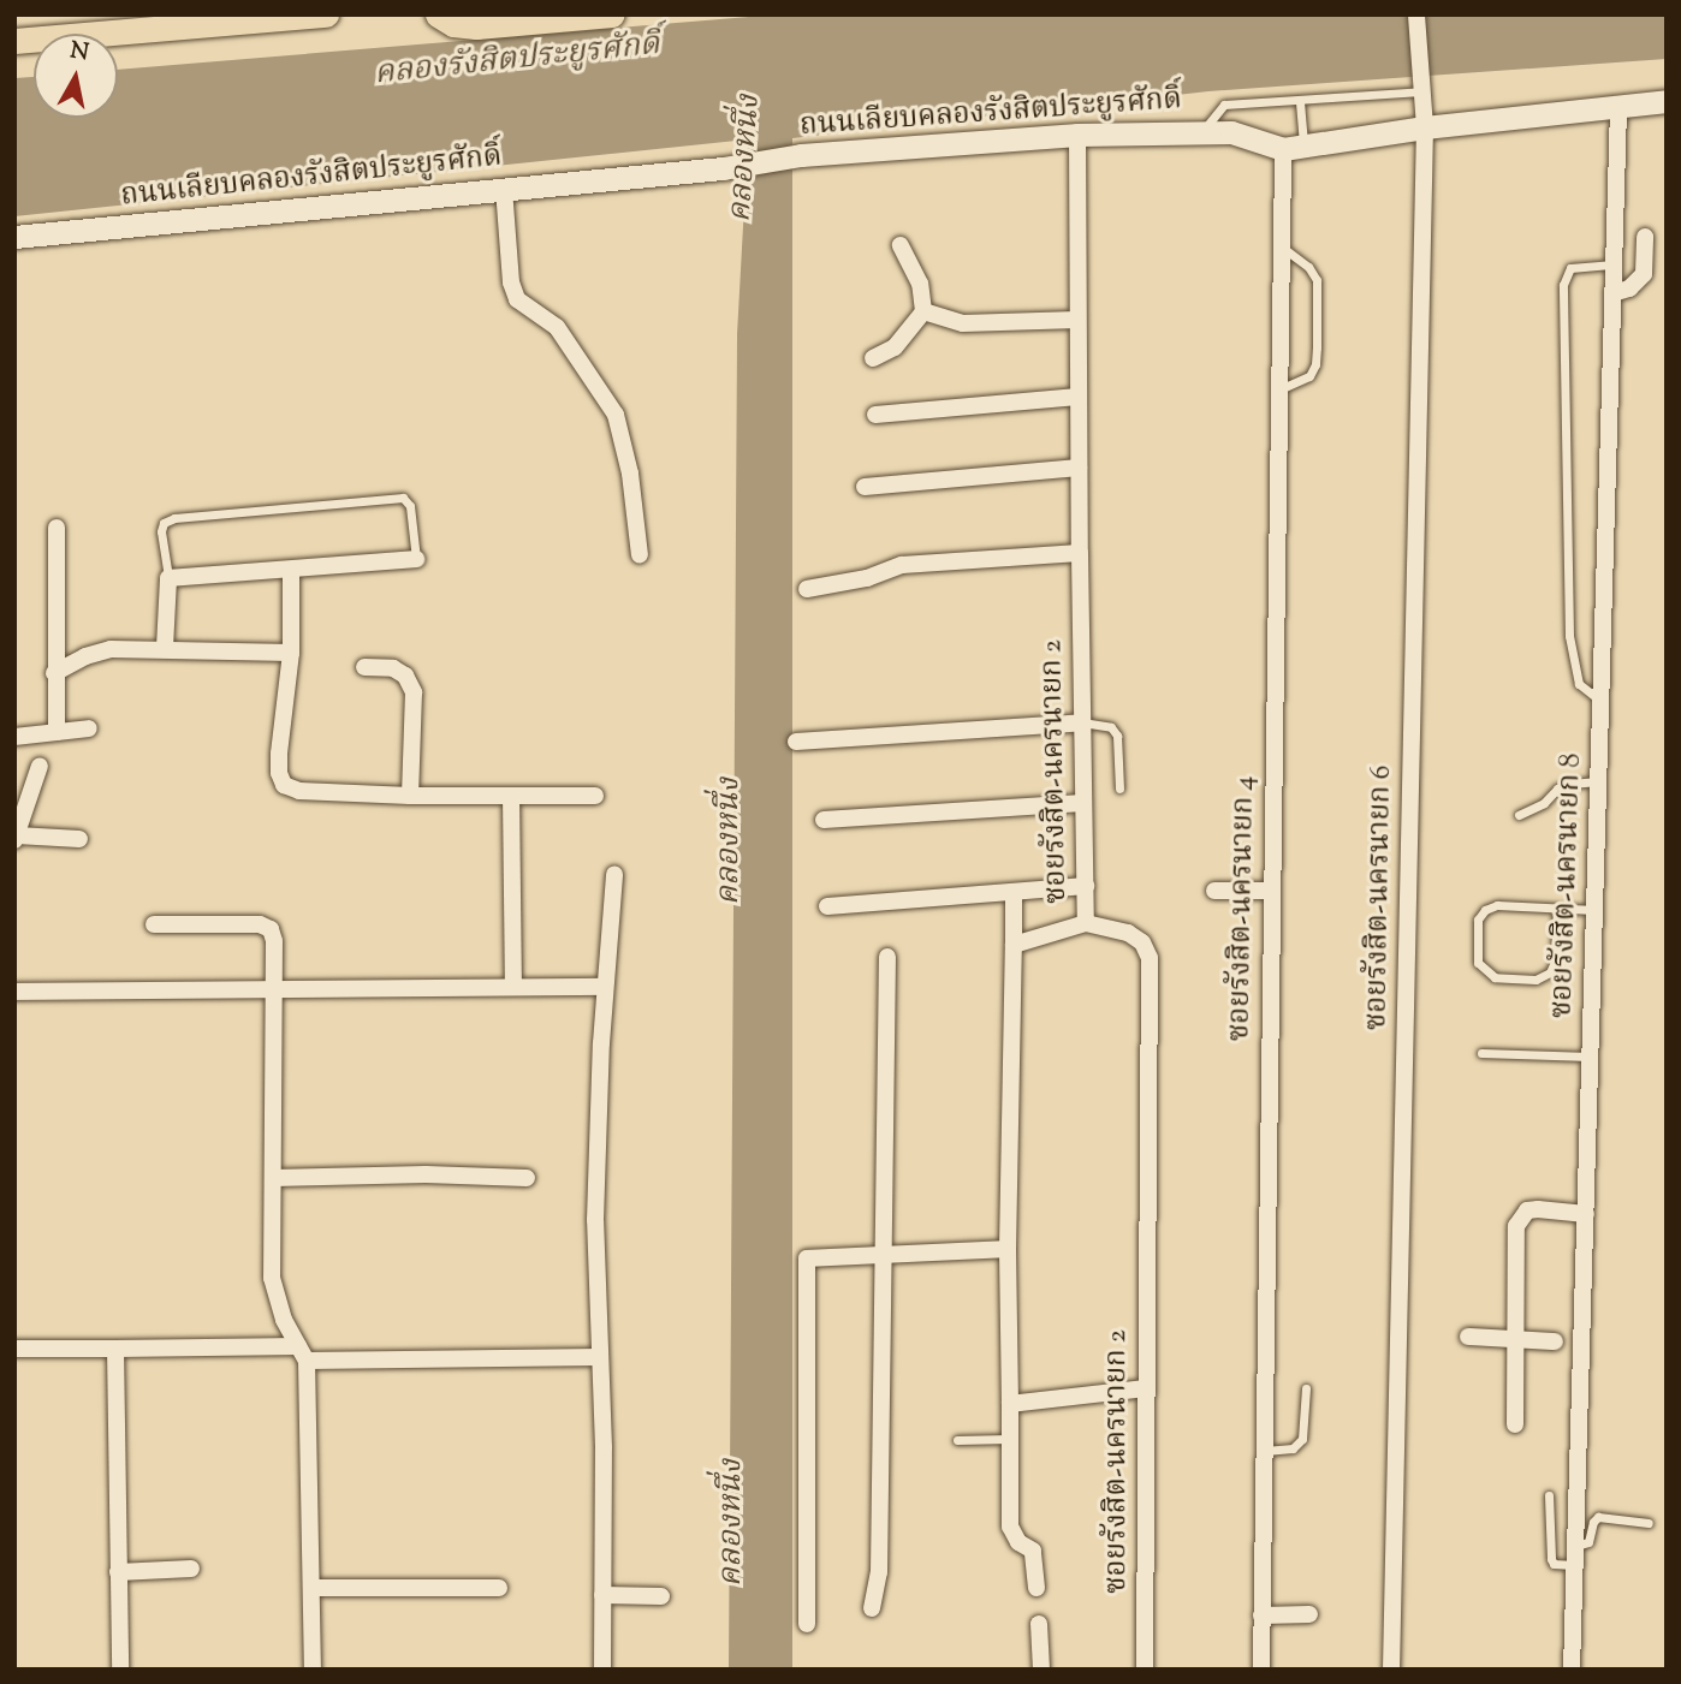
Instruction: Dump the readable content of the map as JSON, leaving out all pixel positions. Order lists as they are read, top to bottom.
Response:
{
  "streets": {
    "street": [
      "ถนนเลียบคลองรังสิตประยูรศักดิ์",
      "ซอยรังสิต-นครนายก 2",
      "ซอยรังสิต-นครนายก 8",
      "ซอยรังสิต-นครนายก 6",
      "ซอยรังสิต-นครนายก 4"
    ]
  },
  "crossings": [
    ["ถนนเลียบคลองรังสิตประยูรศักดิ์", "ซอยรังสิต-นครนายก 2"],
    ["ถนนเลียบคลองรังสิตประยูรศักดิ์", "ซอยรังสิต-นครนายก 8"],
    ["ถนนเลียบคลองรังสิตประยูรศักดิ์", "ซอยรังสิต-นครนายก 6"],
    ["ถนนเลียบคลองรังสิตประยูรศักดิ์", "ซอยรังสิต-นครนายก 4"]
  ],
  "water": ["คลองรังสิตประยูรศักดิ์", "คลองหนึ่ง"],
  "north": "top"
}
